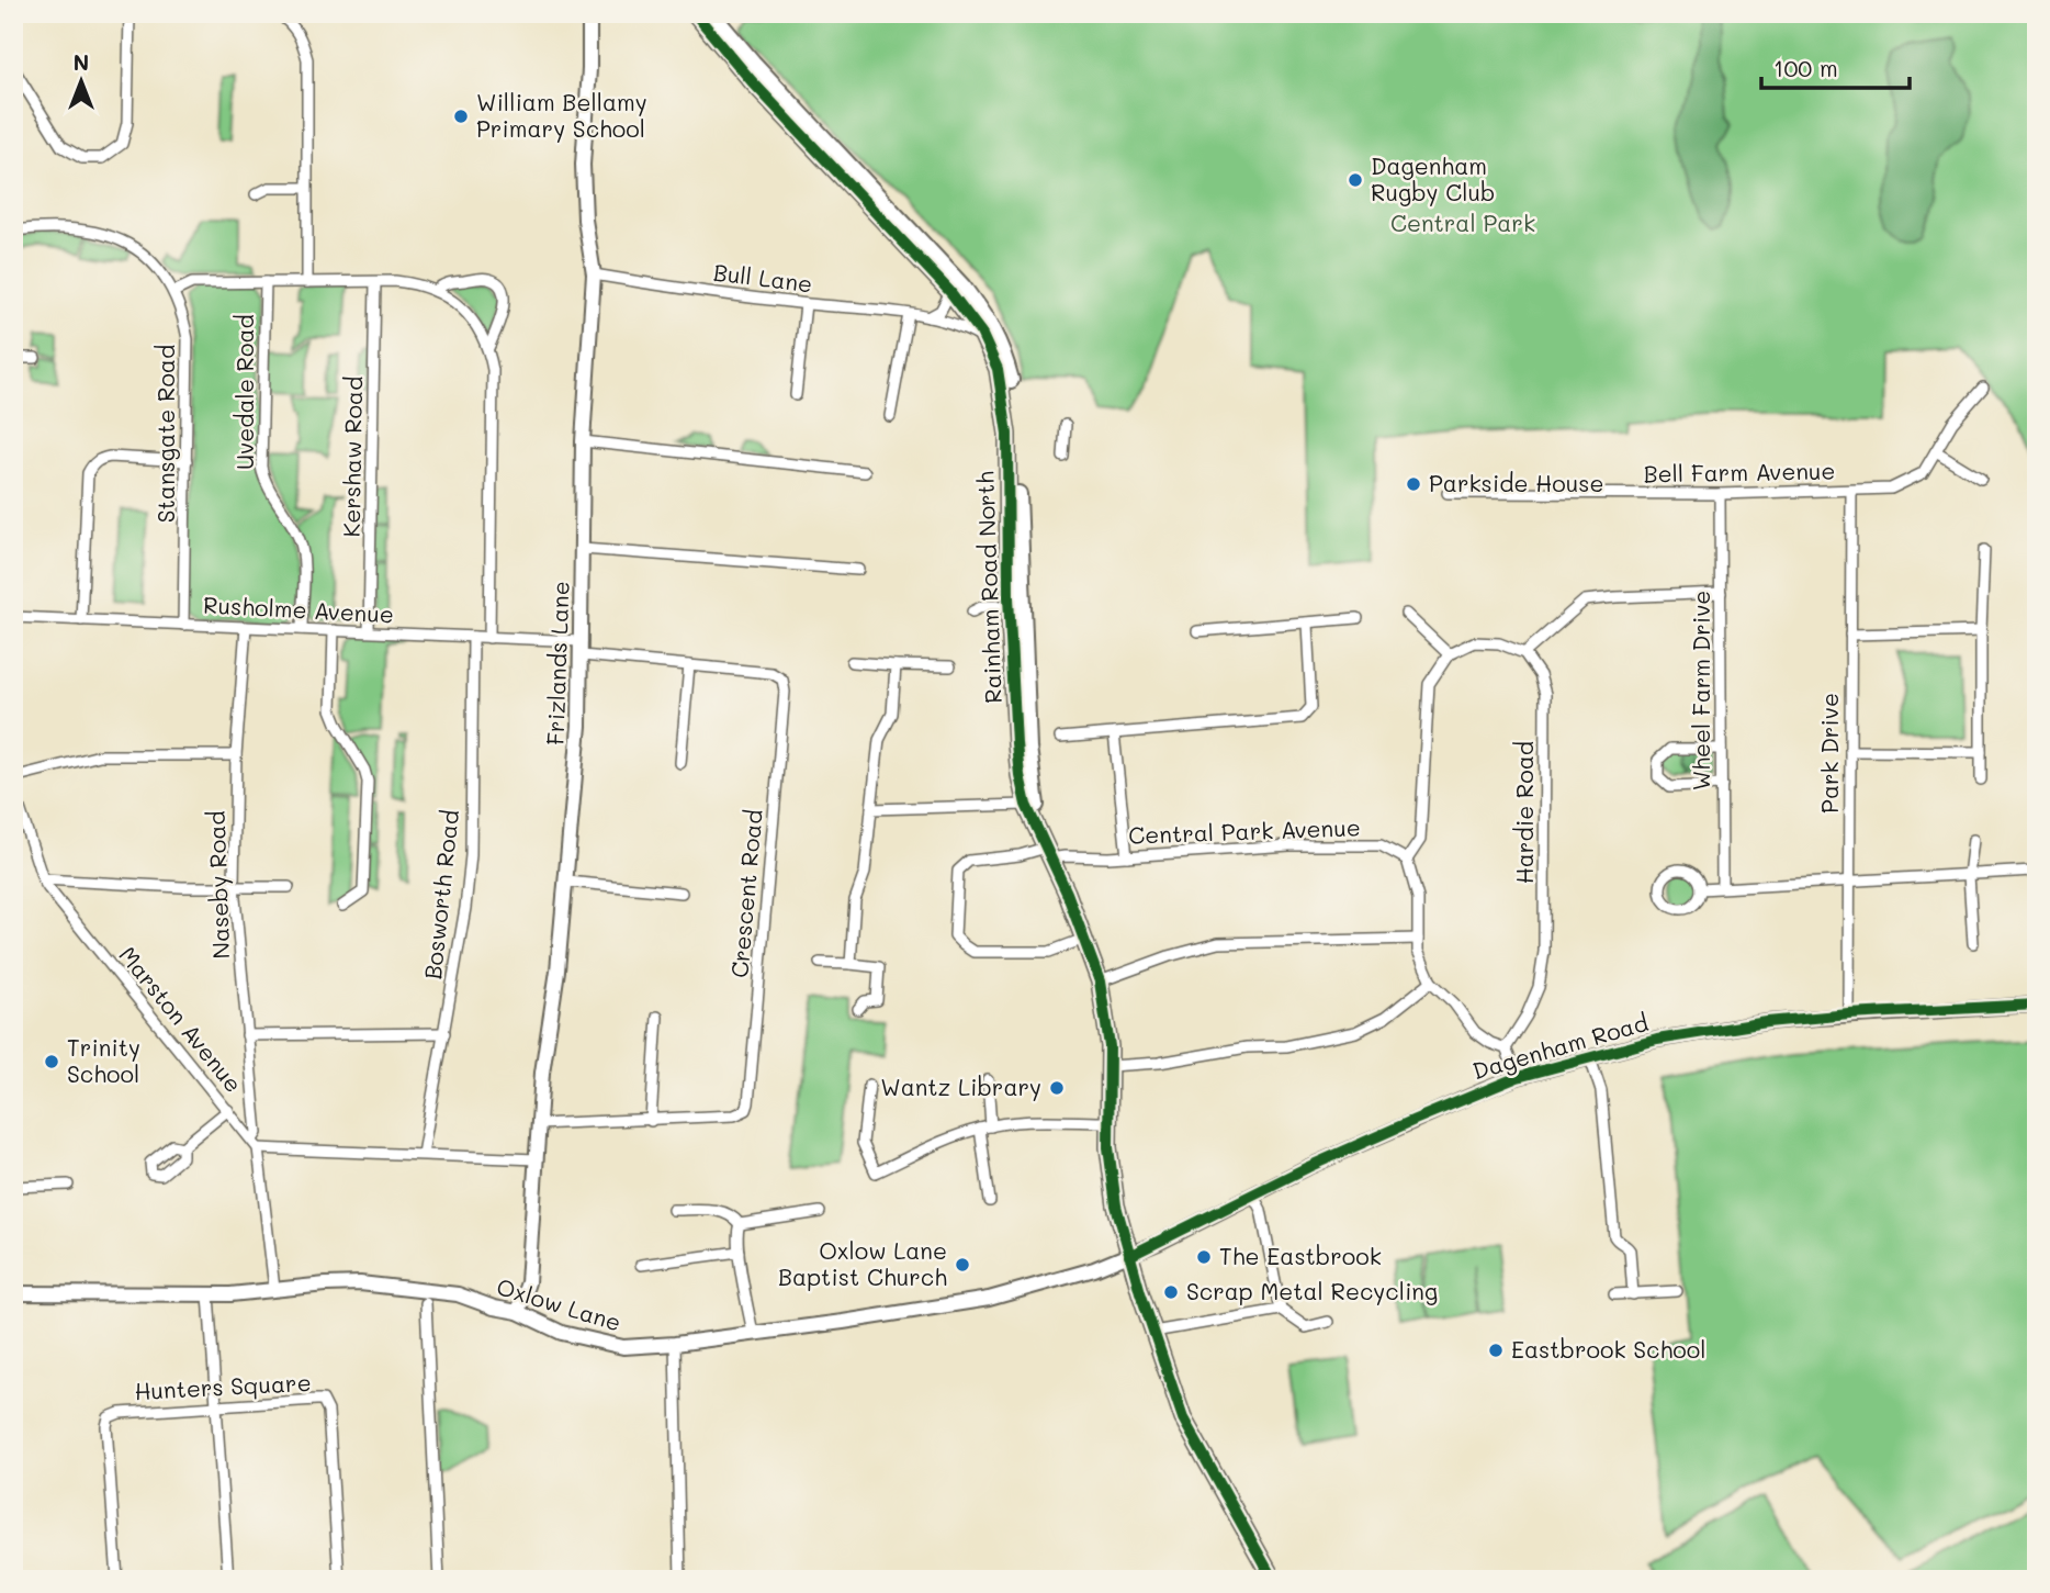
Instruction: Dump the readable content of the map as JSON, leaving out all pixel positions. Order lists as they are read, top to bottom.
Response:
{
  "streets": {
    "main road": ["Rainham Road North"],
    "street": [
      "Bull Lane",
      "Uvedale Road",
      "Stansgate Road",
      "Kershaw Road",
      "Bell Farm Avenue",
      "Rusholme Avenue",
      "Frizlands Lane",
      "Wheel Farm Drive",
      "Park Drive",
      "Hardie Road",
      "Central Park Avenue",
      "Naseby Road",
      "Crescent Road",
      "Bosworth Road",
      "Marston Avenue",
      "Dagenham Road",
      "Oxlow Lane",
      "Hunters Square"
    ]
  },
  "crossings": [
    ["Bull Lane", "Rainham Road North"],
    ["Bull Lane", "Frizlands Lane"],
    ["Uvedale Road", "Rusholme Avenue"],
    ["Stansgate Road", "Rusholme Avenue"],
    ["Kershaw Road", "Rusholme Avenue"],
    ["Bell Farm Avenue", "Wheel Farm Drive"],
    ["Bell Farm Avenue", "Park Drive"],
    ["Rainham Road North", "Central Park Avenue"],
    ["Rainham Road North", "Dagenham Road"],
    ["Rainham Road North", "Oxlow Lane"],
    ["Rusholme Avenue", "Frizlands Lane"],
    ["Rusholme Avenue", "Naseby Road"],
    ["Rusholme Avenue", "Crescent Road"],
    ["Rusholme Avenue", "Bosworth Road"],
    ["Frizlands Lane", "Crescent Road"],
    ["Frizlands Lane", "Oxlow Lane"],
    ["Park Drive", "Dagenham Road"],
    ["Naseby Road", "Marston Avenue"],
    ["Dagenham Road", "Oxlow Lane"]
  ],
  "parks": ["Central Park"],
  "places": [
    "William Bellamy Primary School",
    "Dagenham Rugby Club",
    "Parkside House",
    "Trinity School",
    "Wantz Library",
    "The Eastbrook",
    "Oxlow Lane Baptist Church",
    "Scrap Metal Recycling",
    "Eastbrook School"
  ],
  "scale_bar": "100 m",
  "north": "top"
}
